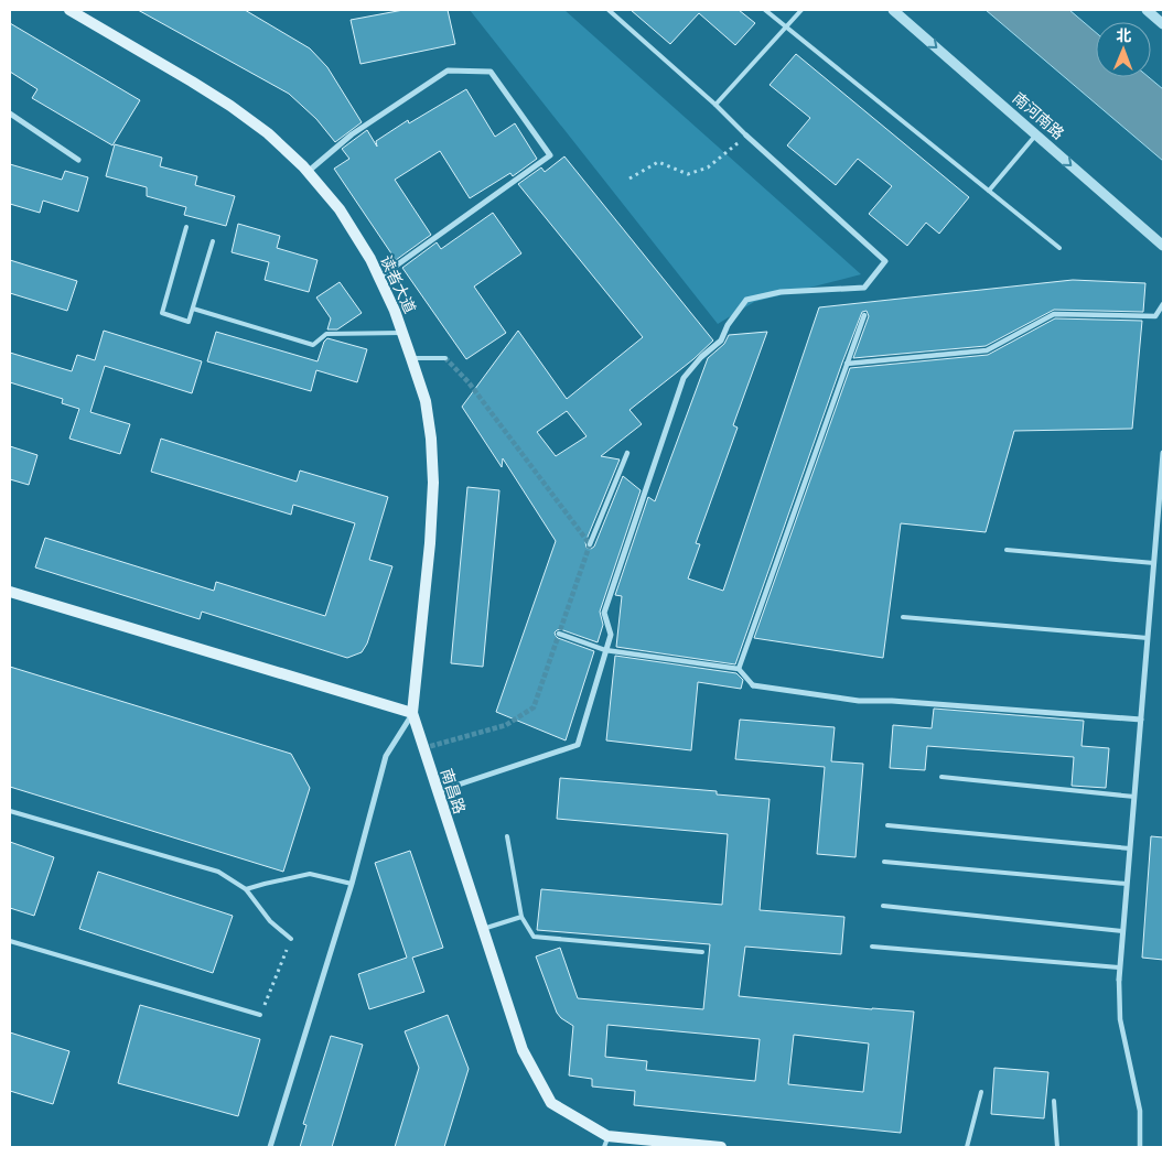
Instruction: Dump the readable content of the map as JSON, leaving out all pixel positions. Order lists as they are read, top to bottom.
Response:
{
  "streets": {
    "main road": ["读者大道", "南昌路"],
    "street": ["南河南路"]
  },
  "crossings": [
    ["读者大道", "南昌路"]
  ],
  "one_way": ["南河南路"],
  "north": "top"
}
